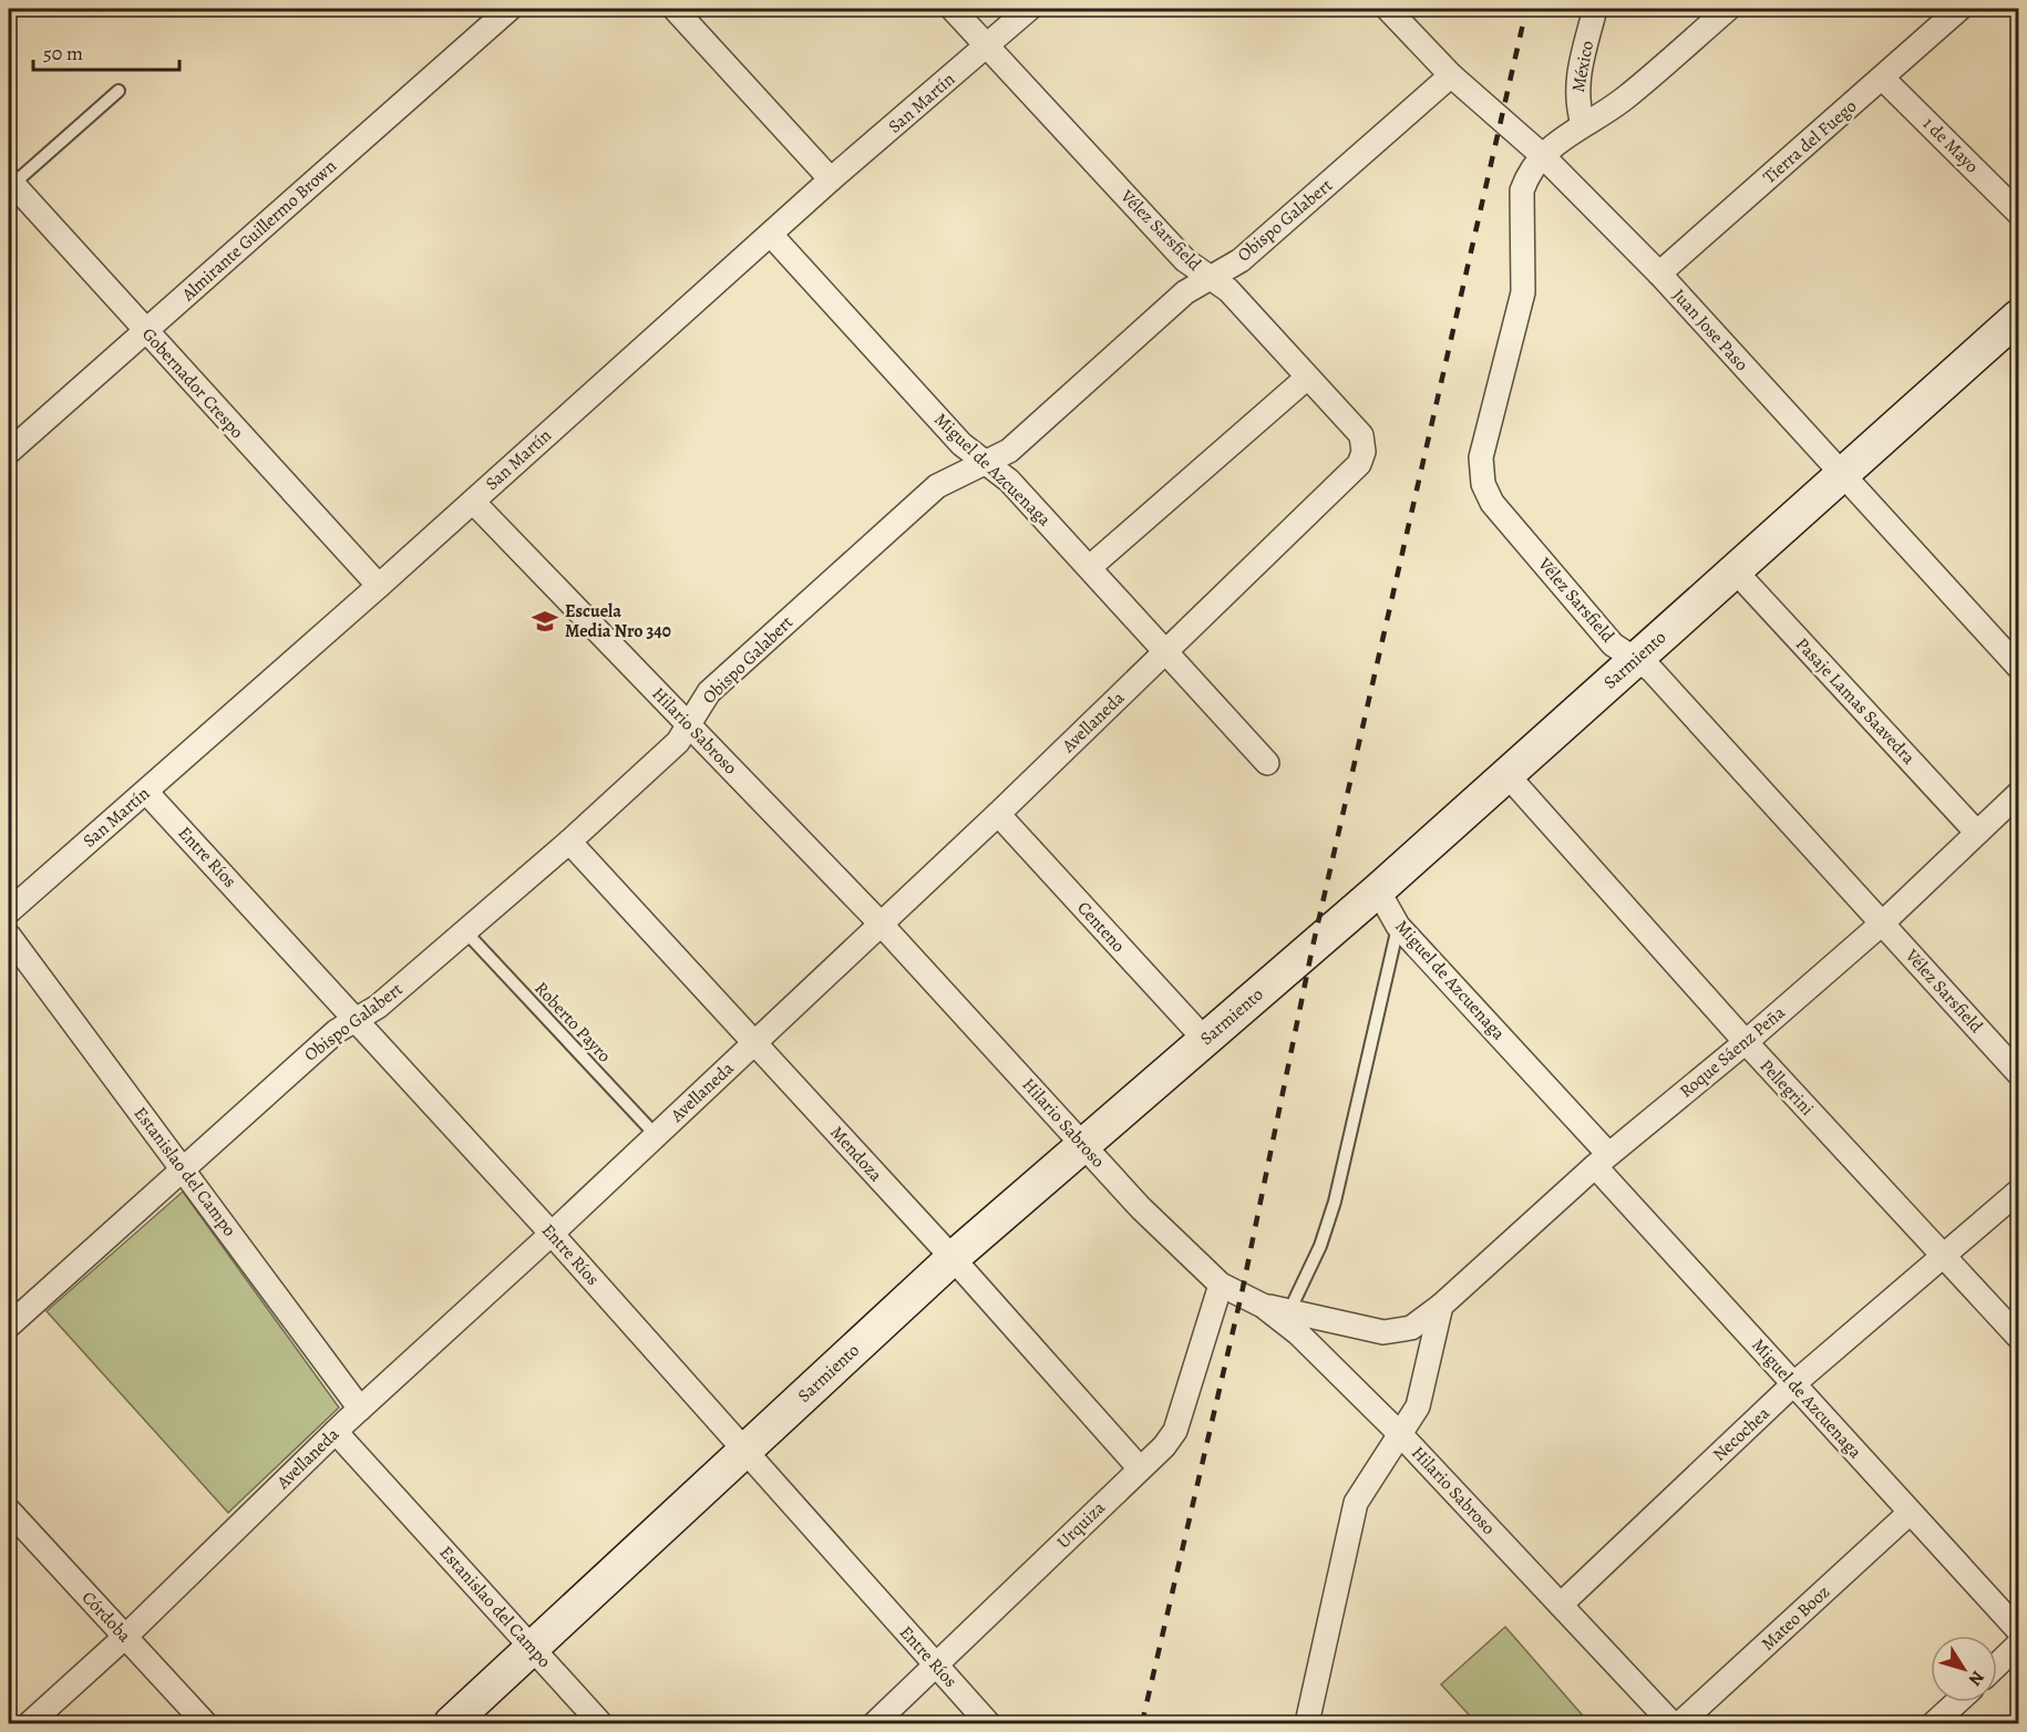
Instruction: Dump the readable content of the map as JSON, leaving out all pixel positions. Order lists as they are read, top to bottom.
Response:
{
  "streets": {
    "street": [
      "México",
      "San Martín",
      "Tierra del Fuego",
      "1 de Mayo",
      "Obispo Galabert",
      "Almirante Guillermo Brown",
      "Vélez Sarsfield",
      "Juan Jose Paso",
      "Gobernador Crespo",
      "Miguel de Azcuenaga",
      "Sarmiento",
      "Pasaje Lamas Saavedra",
      "Avellaneda",
      "Hilario Sabroso",
      "Entre Ríos",
      "Centeno",
      "Roque Sáenz Peña",
      "Pellegrini",
      "Mendoza",
      "Estanislao del Campo",
      "Necochea",
      "Urquiza",
      "Córdoba",
      "Mateo Booz"
    ],
    "lane": ["Roberto Payro"]
  },
  "crossings": [
    ["San Martín", "Vélez Sarsfield"],
    ["San Martín", "Gobernador Crespo"],
    ["San Martín", "Miguel de Azcuenaga"],
    ["San Martín", "Hilario Sabroso"],
    ["San Martín", "Entre Ríos"],
    ["Tierra del Fuego", "1 de Mayo"],
    ["Tierra del Fuego", "Juan Jose Paso"],
    ["Obispo Galabert", "Vélez Sarsfield"],
    ["Obispo Galabert", "Juan Jose Paso"],
    ["Obispo Galabert", "Miguel de Azcuenaga"],
    ["Obispo Galabert", "Hilario Sabroso"],
    ["Obispo Galabert", "Entre Ríos"],
    ["Obispo Galabert", "Roberto Payro"],
    ["Obispo Galabert", "Mendoza"],
    ["Obispo Galabert", "Estanislao del Campo"],
    ["Almirante Guillermo Brown", "Gobernador Crespo"],
    ["Vélez Sarsfield", "Juan Jose Paso"],
    ["Vélez Sarsfield", "Sarmiento"],
    ["Vélez Sarsfield", "Avellaneda"],
    ["Vélez Sarsfield", "Roque Sáenz Peña"],
    ["Juan Jose Paso", "Sarmiento"],
    ["Miguel de Azcuenaga", "Sarmiento"],
    ["Miguel de Azcuenaga", "Avellaneda"],
    ["Miguel de Azcuenaga", "Roque Sáenz Peña"],
    ["Miguel de Azcuenaga", "Necochea"],
    ["Miguel de Azcuenaga", "Mateo Booz"],
    ["Sarmiento", "Pasaje Lamas Saavedra"],
    ["Sarmiento", "Hilario Sabroso"],
    ["Sarmiento", "Entre Ríos"],
    ["Sarmiento", "Centeno"],
    ["Sarmiento", "Pellegrini"],
    ["Sarmiento", "Mendoza"],
    ["Sarmiento", "Estanislao del Campo"],
    ["Pasaje Lamas Saavedra", "Roque Sáenz Peña"],
    ["Avellaneda", "Hilario Sabroso"],
    ["Avellaneda", "Entre Ríos"],
    ["Avellaneda", "Centeno"],
    ["Avellaneda", "Roberto Payro"],
    ["Avellaneda", "Mendoza"],
    ["Avellaneda", "Estanislao del Campo"],
    ["Avellaneda", "Córdoba"],
    ["Hilario Sabroso", "Roque Sáenz Peña"],
    ["Hilario Sabroso", "Necochea"],
    ["Hilario Sabroso", "Urquiza"],
    ["Entre Ríos", "Urquiza"],
    ["Roque Sáenz Peña", "Pellegrini"],
    ["Pellegrini", "Necochea"],
    ["Mendoza", "Urquiza"]
  ],
  "places": {
    "school or university": ["Escuela Media Nro 340"]
  },
  "scale_bar": "50 m",
  "north": "bottom right"
}
